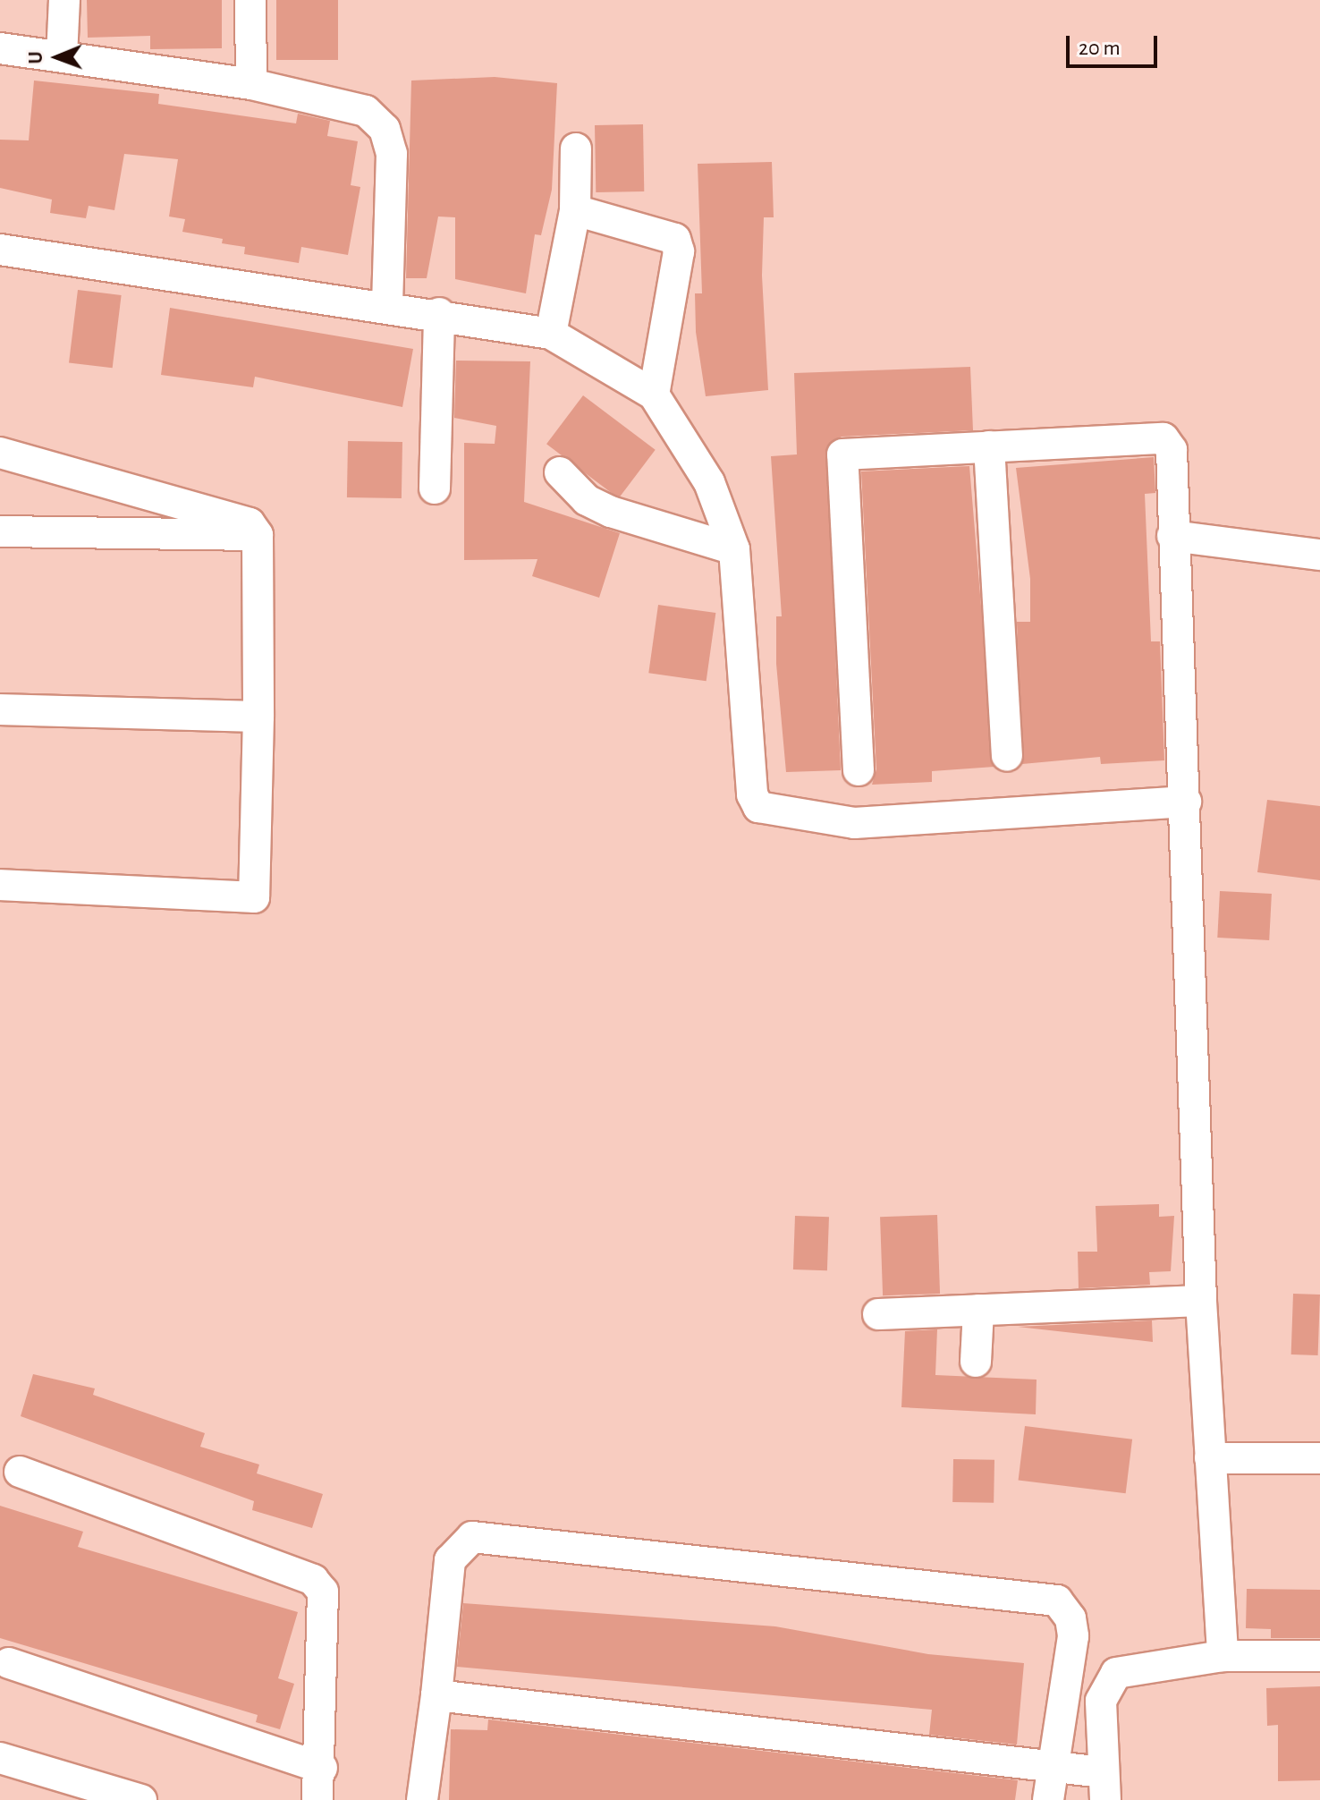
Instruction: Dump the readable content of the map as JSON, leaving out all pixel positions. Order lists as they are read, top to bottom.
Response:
{
  "scale_bar": "20 m",
  "north": "left"
}
